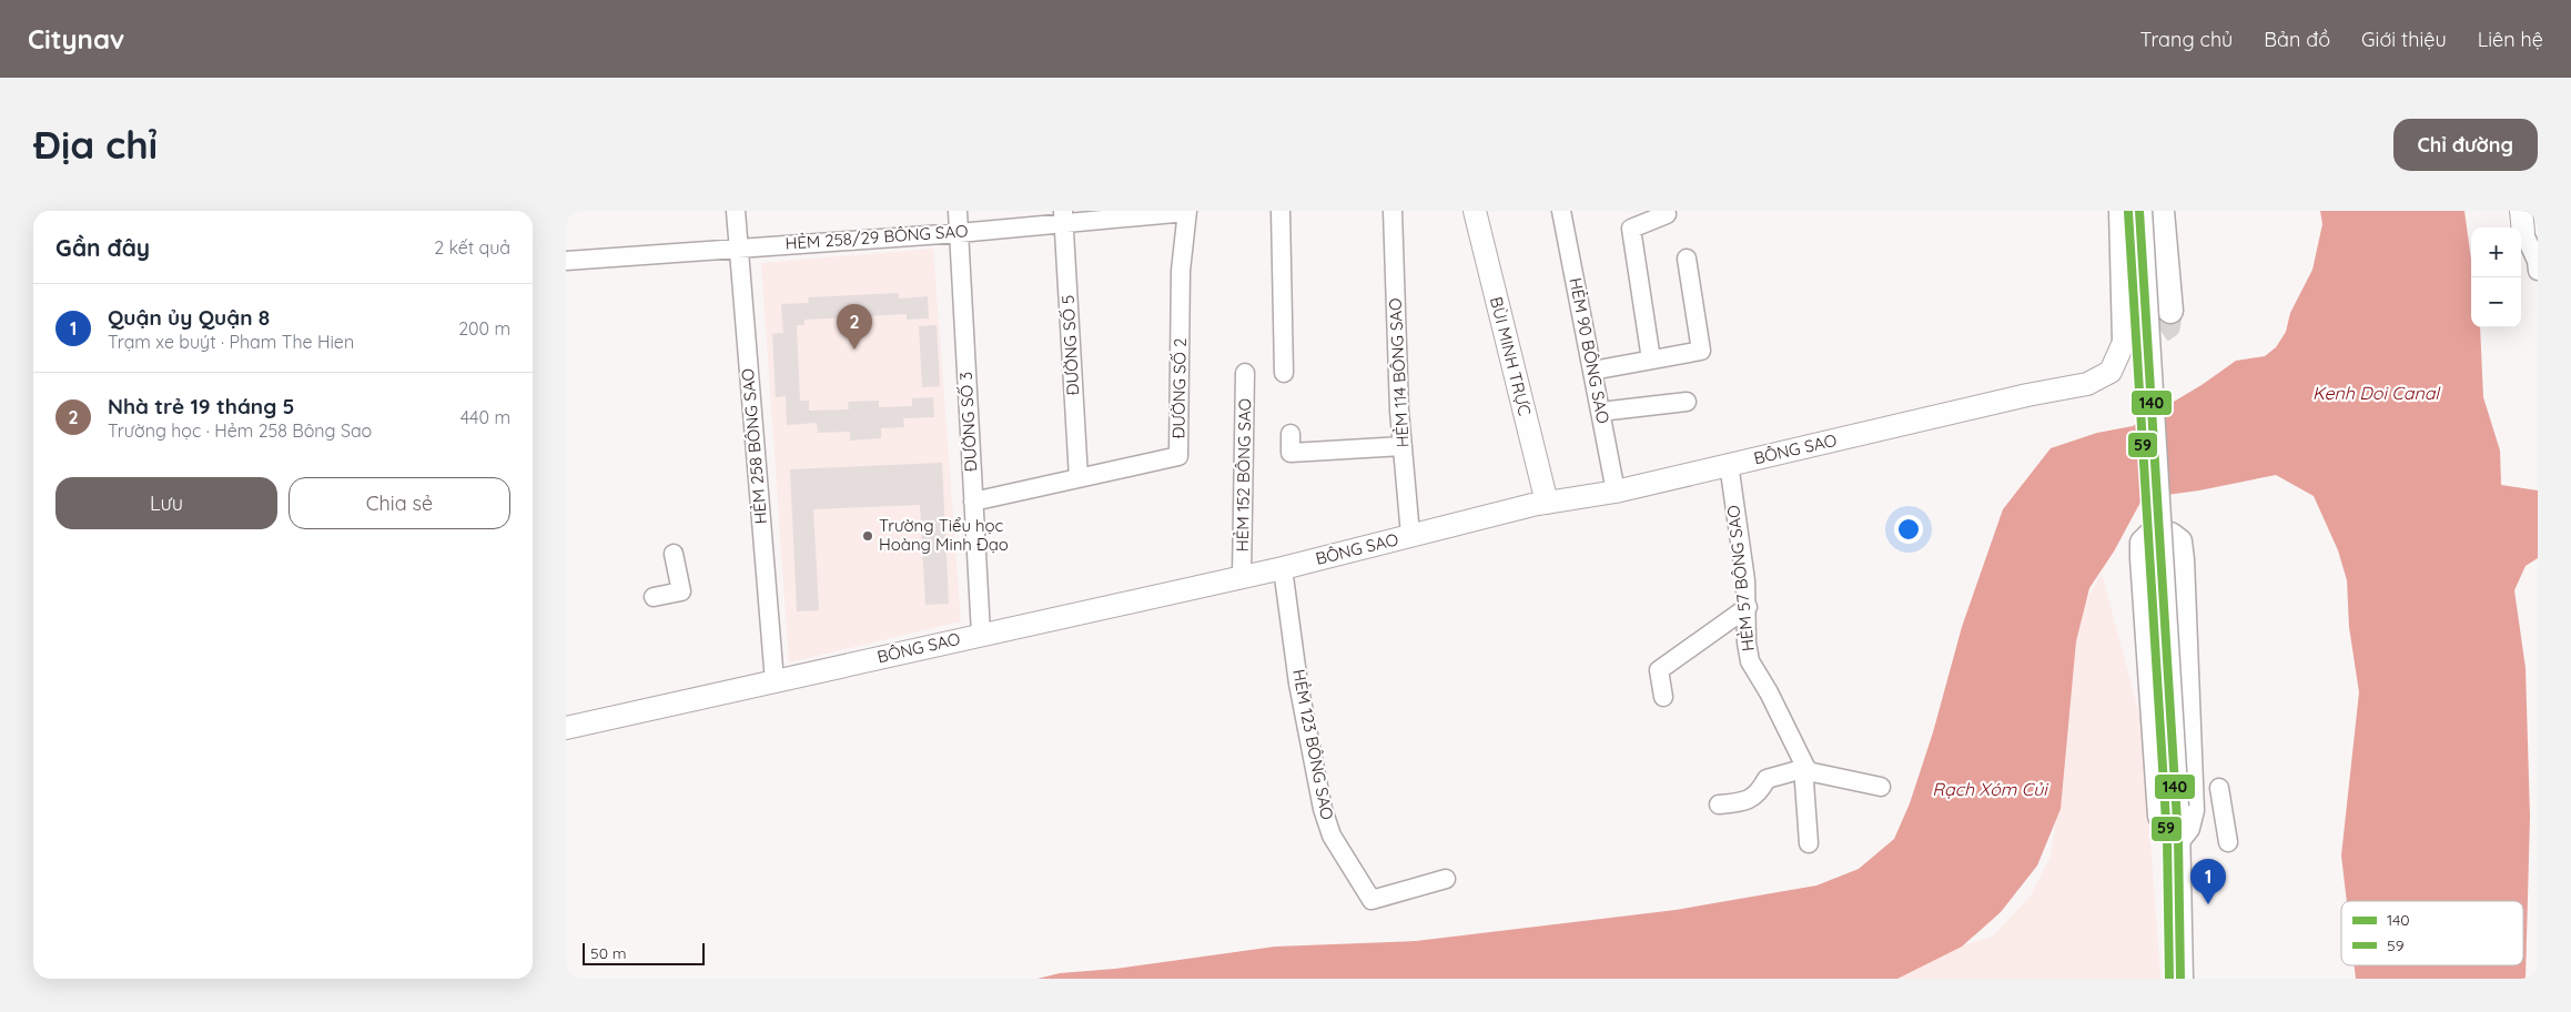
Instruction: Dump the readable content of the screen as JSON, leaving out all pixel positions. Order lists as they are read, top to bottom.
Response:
{
  "streets": {
    "street": [
      "HẺM 258/29 BÔNG SAO",
      "ĐƯỜNG SỐ 5",
      "HẺM 90 BÔNG SAO",
      "BÙI MINH TRỰC",
      "HẺM 114 BÔNG SAO",
      "ĐƯỜNG SỐ 2",
      "ĐƯỜNG SỐ 3",
      "HẺM 258 BÔNG SAO",
      "BÔNG SAO",
      "HẺM 152 BÔNG SAO",
      "HẺM 57 BÔNG SAO",
      "HẺM 123 BÔNG SAO"
    ]
  },
  "crossings": [
    ["HẺM 258/29 BÔNG SAO", "ĐƯỜNG SỐ 5"],
    ["HẺM 258/29 BÔNG SAO", "ĐƯỜNG SỐ 2"],
    ["HẺM 258/29 BÔNG SAO", "ĐƯỜNG SỐ 3"],
    ["HẺM 258/29 BÔNG SAO", "HẺM 258 BÔNG SAO"],
    ["ĐƯỜNG SỐ 5", "ĐƯỜNG SỐ 2"],
    ["HẺM 90 BÔNG SAO", "BÔNG SAO"],
    ["BÙI MINH TRỰC", "BÔNG SAO"],
    ["HẺM 114 BÔNG SAO", "BÔNG SAO"],
    ["ĐƯỜNG SỐ 2", "ĐƯỜNG SỐ 3"],
    ["ĐƯỜNG SỐ 3", "BÔNG SAO"],
    ["HẺM 258 BÔNG SAO", "BÔNG SAO"],
    ["BÔNG SAO", "HẺM 152 BÔNG SAO"],
    ["BÔNG SAO", "HẺM 57 BÔNG SAO"],
    ["BÔNG SAO", "HẺM 123 BÔNG SAO"]
  ],
  "water": ["Kenh Doi Canal", "Rạch Xóm Củi"],
  "places": ["Trường Tiểu học Hoàng Minh Đạo"],
  "lines": ["transit line 140", "transit line 59"],
  "legend": ["140", "59"],
  "scale_bar": "50 m",
  "page": {
    "header": "Citynav",
    "nav": [
      "Trang chủ",
      "Bản đồ",
      "Giới thiệu",
      "Liên hệ"
    ],
    "buttons": [
      "Chỉ đường",
      ["Lưu", "Chia sẻ"]
    ],
    "title": "Địa chỉ",
    "heading": ["Gần đây", "2 kết quả"],
    "map_buttons": ["+", "−"],
    "list": [
      {
        "mark": "1",
        "name": "Quận ủy Quận 8",
        "note": "Trạm xe buýt · Pham The Hien",
        "value": "200 m"
      },
      {
        "mark": "2",
        "name": "Nhà trẻ 19 tháng 5",
        "note": "Trường học · Hẻm 258 Bông Sao",
        "value": "440 m"
      }
    ],
    "pins": ["2", "1"],
    "scale": "50 m"
  }
}
